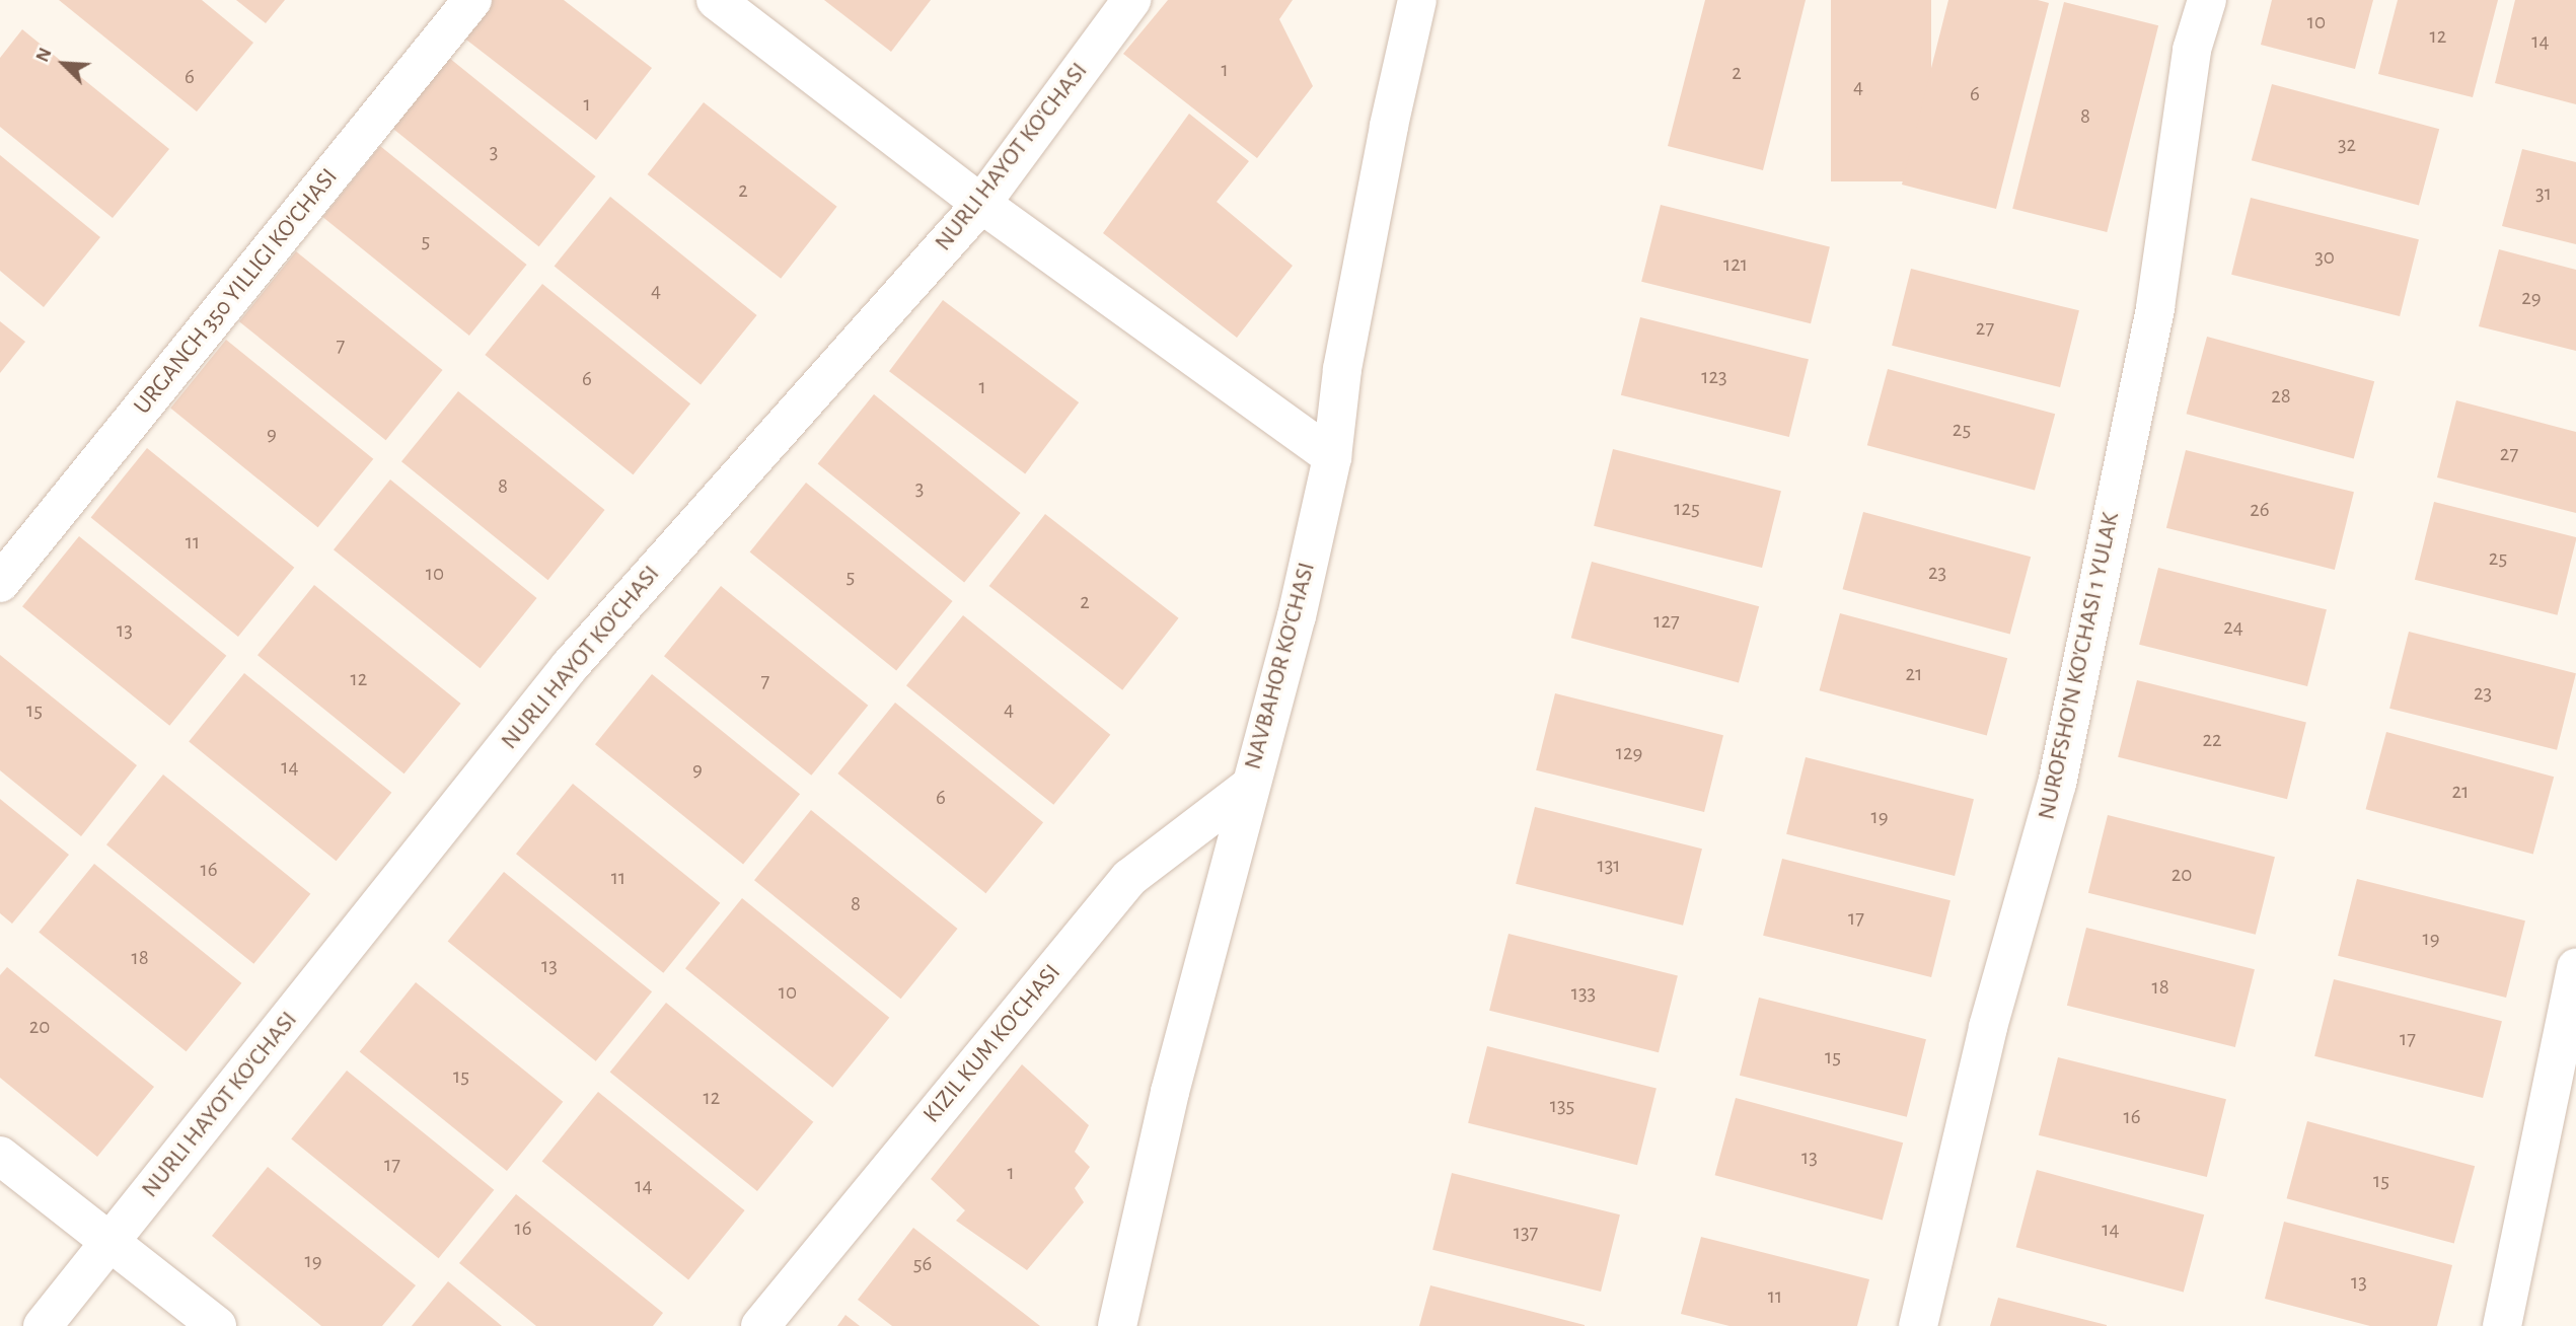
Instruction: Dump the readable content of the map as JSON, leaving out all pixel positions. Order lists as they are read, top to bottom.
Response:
{
  "streets": {
    "street": [
      "NURLI HAYOT KO'CHASI",
      "URGANCH 350 YILLIGI KO'CHASI",
      "NAVBAHOR KO'CHASI",
      "NUROFSHO'N KO'CHASI 1 YULAK",
      "KIZIL KUM KO'CHASI"
    ]
  },
  "crossings": [
    ["NAVBAHOR KO'CHASI", "KIZIL KUM KO'CHASI"]
  ],
  "house_numbers": [
    "10",
    "12",
    "14",
    "1",
    "2",
    "6",
    "4",
    "6",
    "1",
    "8",
    "32",
    "3",
    "2",
    "31",
    "5",
    "30",
    "121",
    "4",
    "29",
    "27",
    "7",
    "123",
    "6",
    "1",
    "28",
    "25",
    "9",
    "27",
    "8",
    "3",
    "125",
    "26",
    "11",
    "25",
    "23",
    "10",
    "5",
    "2",
    "127",
    "24",
    "13",
    "21",
    "12",
    "7",
    "23",
    "4",
    "15",
    "22",
    "129",
    "14",
    "9",
    "21",
    "6",
    "19",
    "131",
    "16",
    "20",
    "11",
    "8",
    "17",
    "19",
    "18",
    "13",
    "18",
    "10",
    "133",
    "20",
    "17",
    "15",
    "15",
    "12",
    "135",
    "16",
    "13",
    "17",
    "1",
    "15",
    "14",
    "16",
    "14",
    "137",
    "19",
    "56",
    "13",
    "11"
  ],
  "north": "top left"
}
